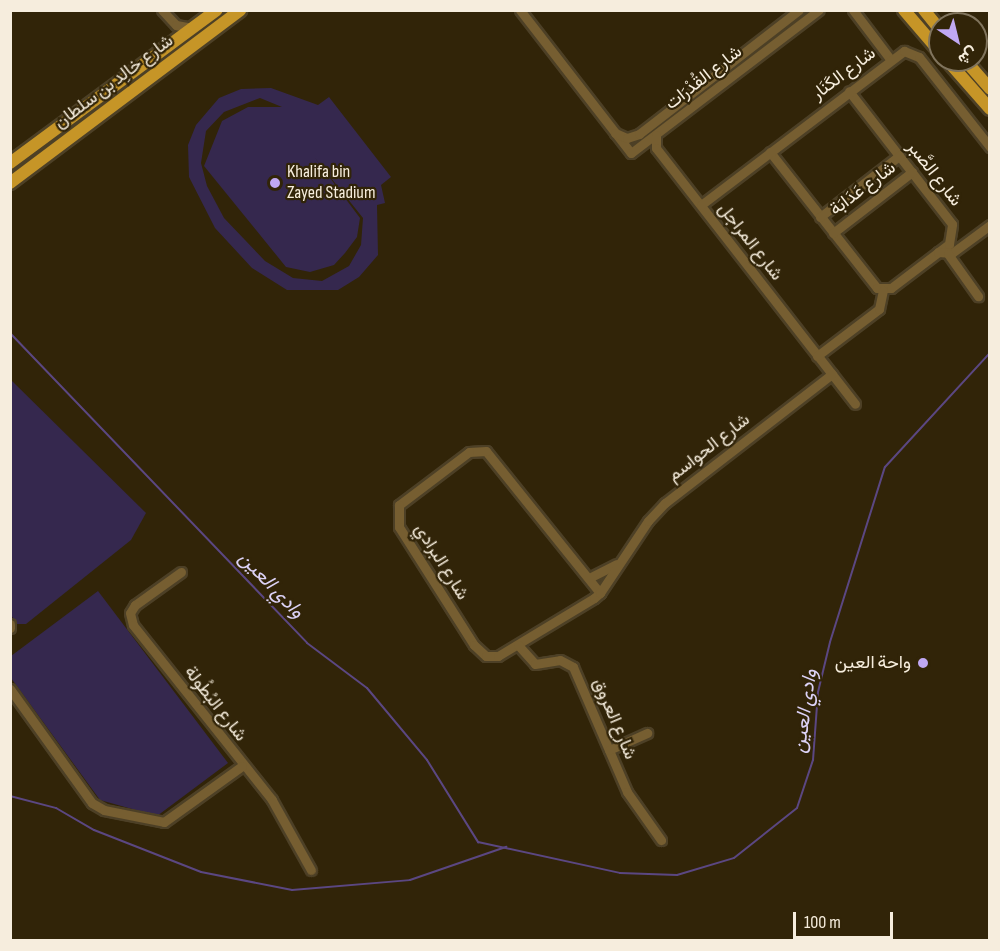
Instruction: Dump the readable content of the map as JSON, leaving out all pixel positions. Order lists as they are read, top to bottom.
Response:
{
  "streets": {
    "main road": ["شارع خالِد بن سلطان"],
    "street": [
      "شارع الكَنَار",
      "شارع القُدْرَات",
      "شارع الصَّبر",
      "شارع عَدَابَة",
      "شارع المراجل",
      "شارع الحواسم",
      "شارع البرادي",
      "شارع البُطُولة",
      "شارع العروق"
    ]
  },
  "crossings": [
    ["شارع الكَنَار", "شارع الصَّبر"],
    ["شارع الكَنَار", "شارع المراجل"],
    ["شارع الصَّبر", "شارع عَدَابَة"],
    ["شارع المراجل", "شارع الحواسم"],
    ["شارع الحواسم", "شارع البرادي"],
    ["شارع البرادي", "شارع العروق"]
  ],
  "water": ["وادي العين"],
  "places": ["Khalifa bin Zayed Stadium", "واحة العين"],
  "scale_bar": "100 m",
  "north": "bottom right"
}
